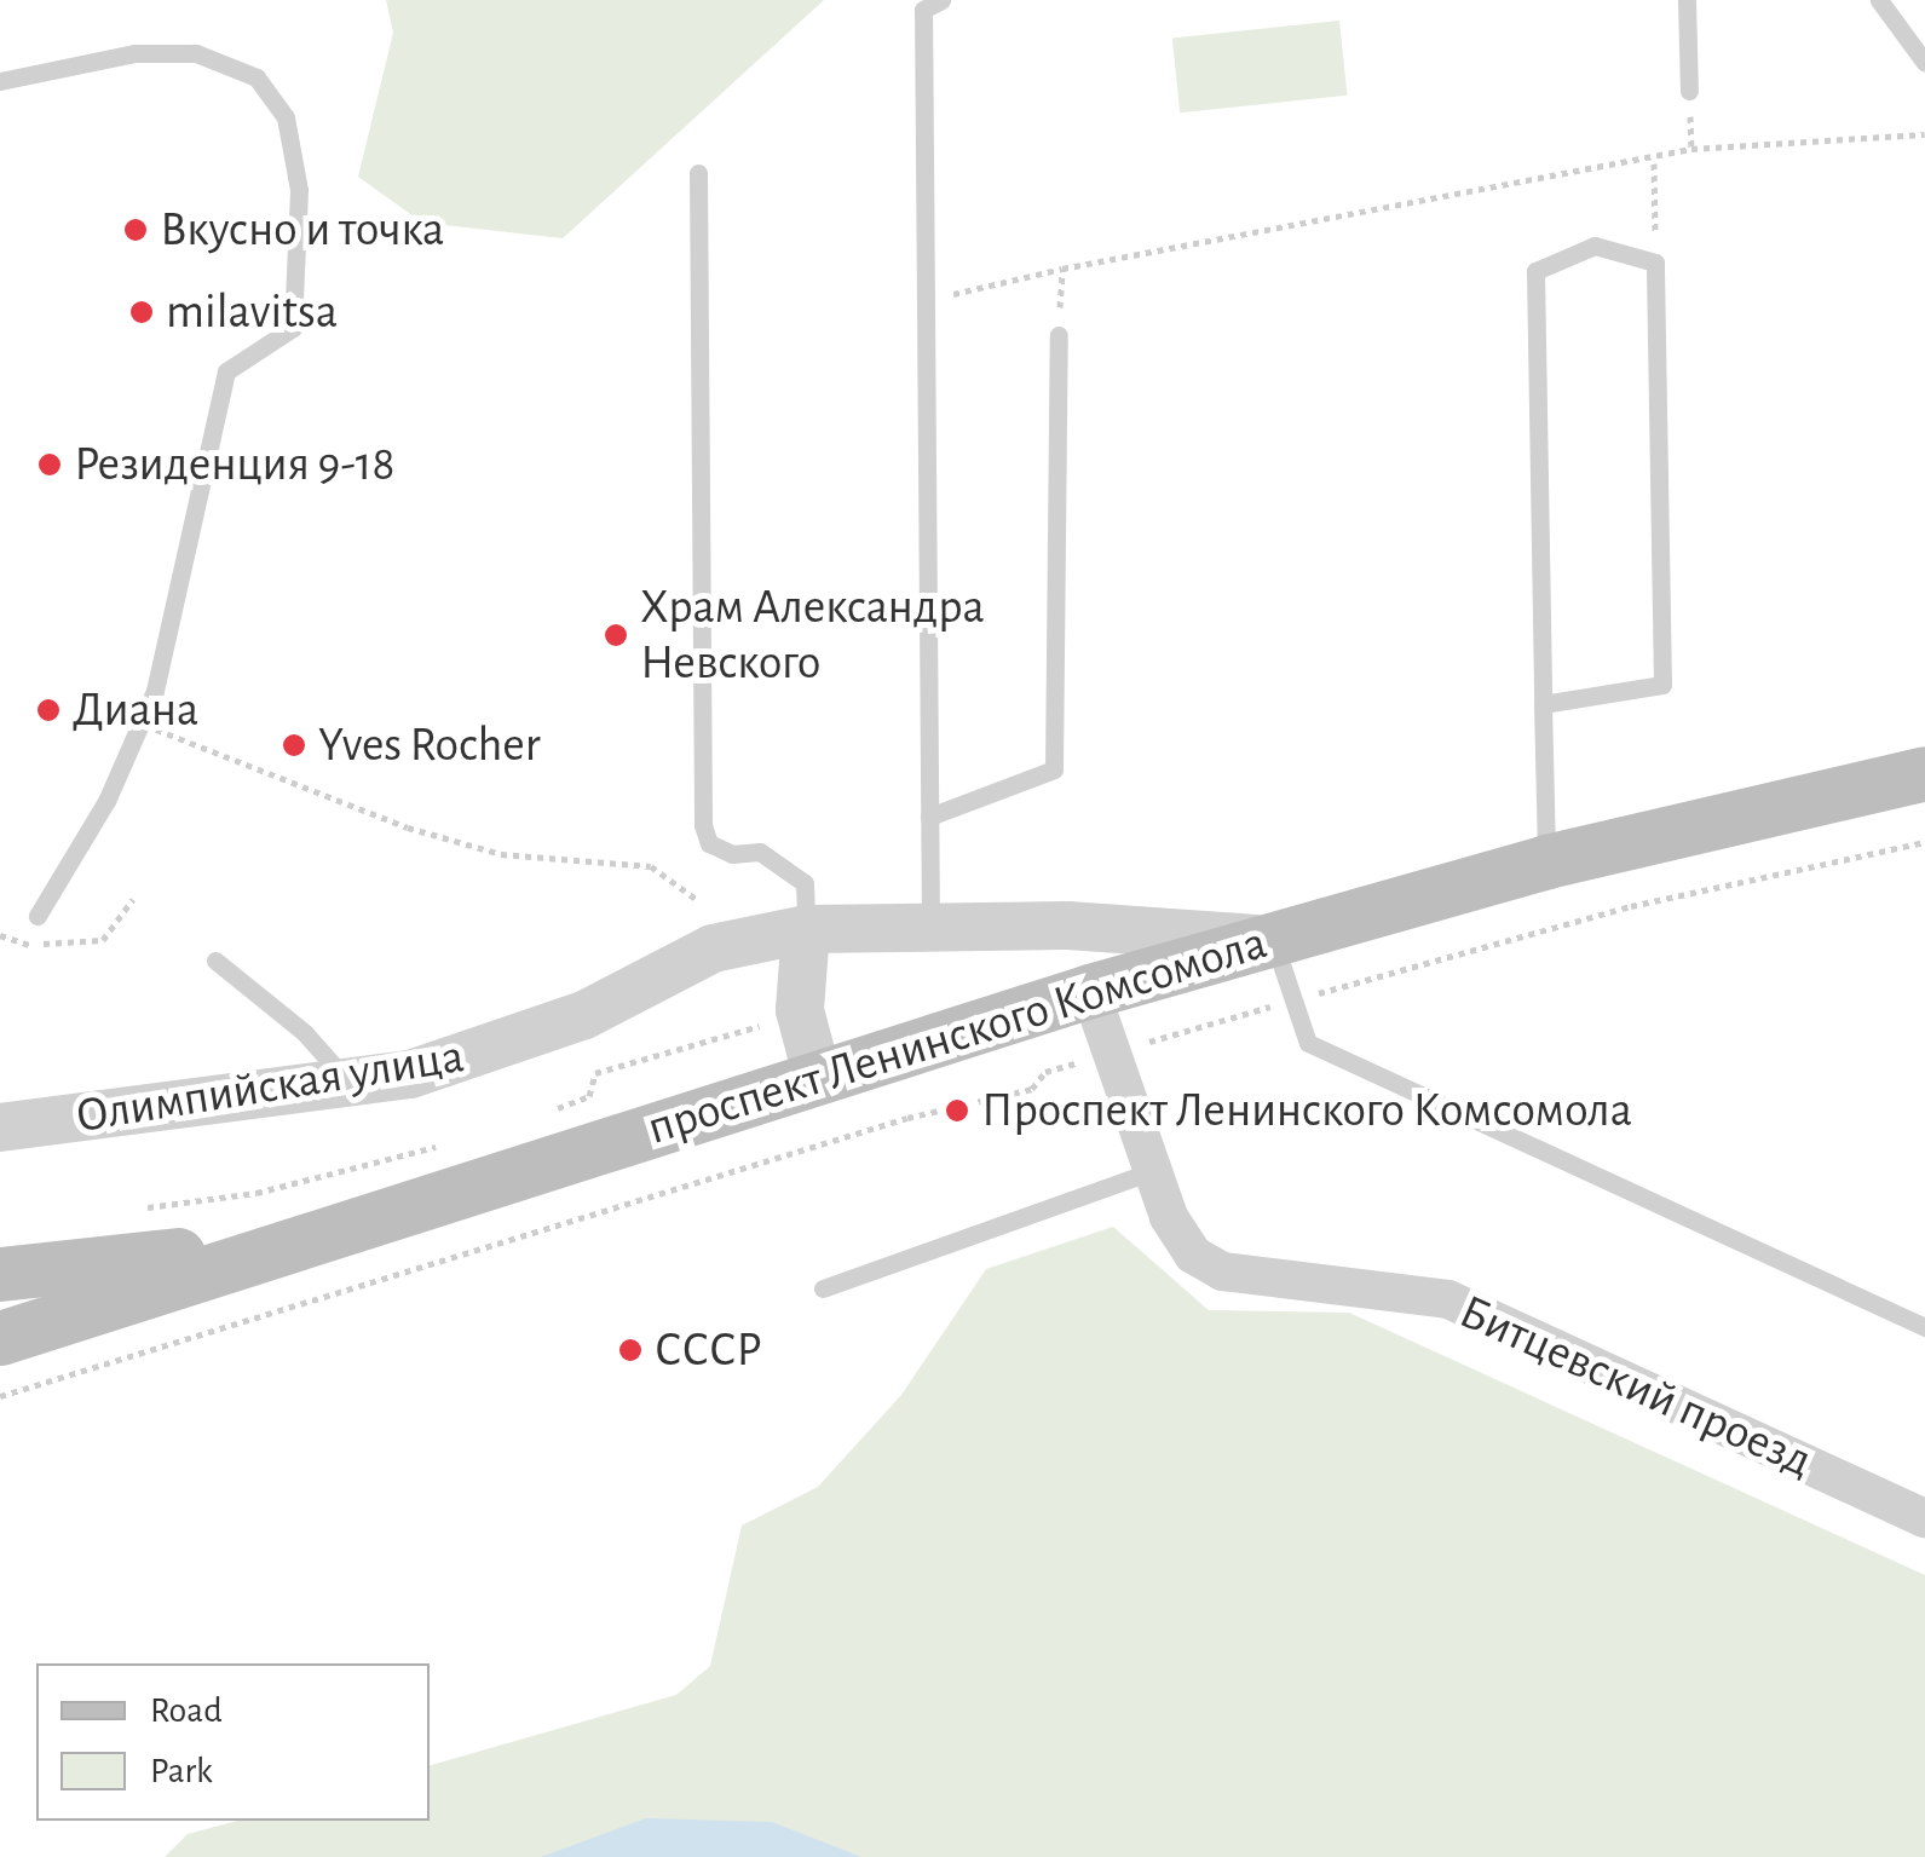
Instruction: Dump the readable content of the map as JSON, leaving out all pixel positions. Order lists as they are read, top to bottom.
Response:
{
  "streets": {
    "main road": ["проспект Ленинского Комсомола"],
    "street": ["Олимпийская улица", "Битцевский проезд"]
  },
  "crossings": [
    ["проспект Ленинского Комсомола", "Олимпийская улица"],
    ["проспект Ленинского Комсомола", "Битцевский проезд"]
  ],
  "places": [
    "Вкусно и точка",
    "milavitsa",
    "Резиденция 9-18",
    "Храм Александра Невского",
    "Диана",
    "Yves Rocher",
    "Проспект Ленинского Комсомола",
    "СССР"
  ],
  "legend": ["Road", "Park"]
}
